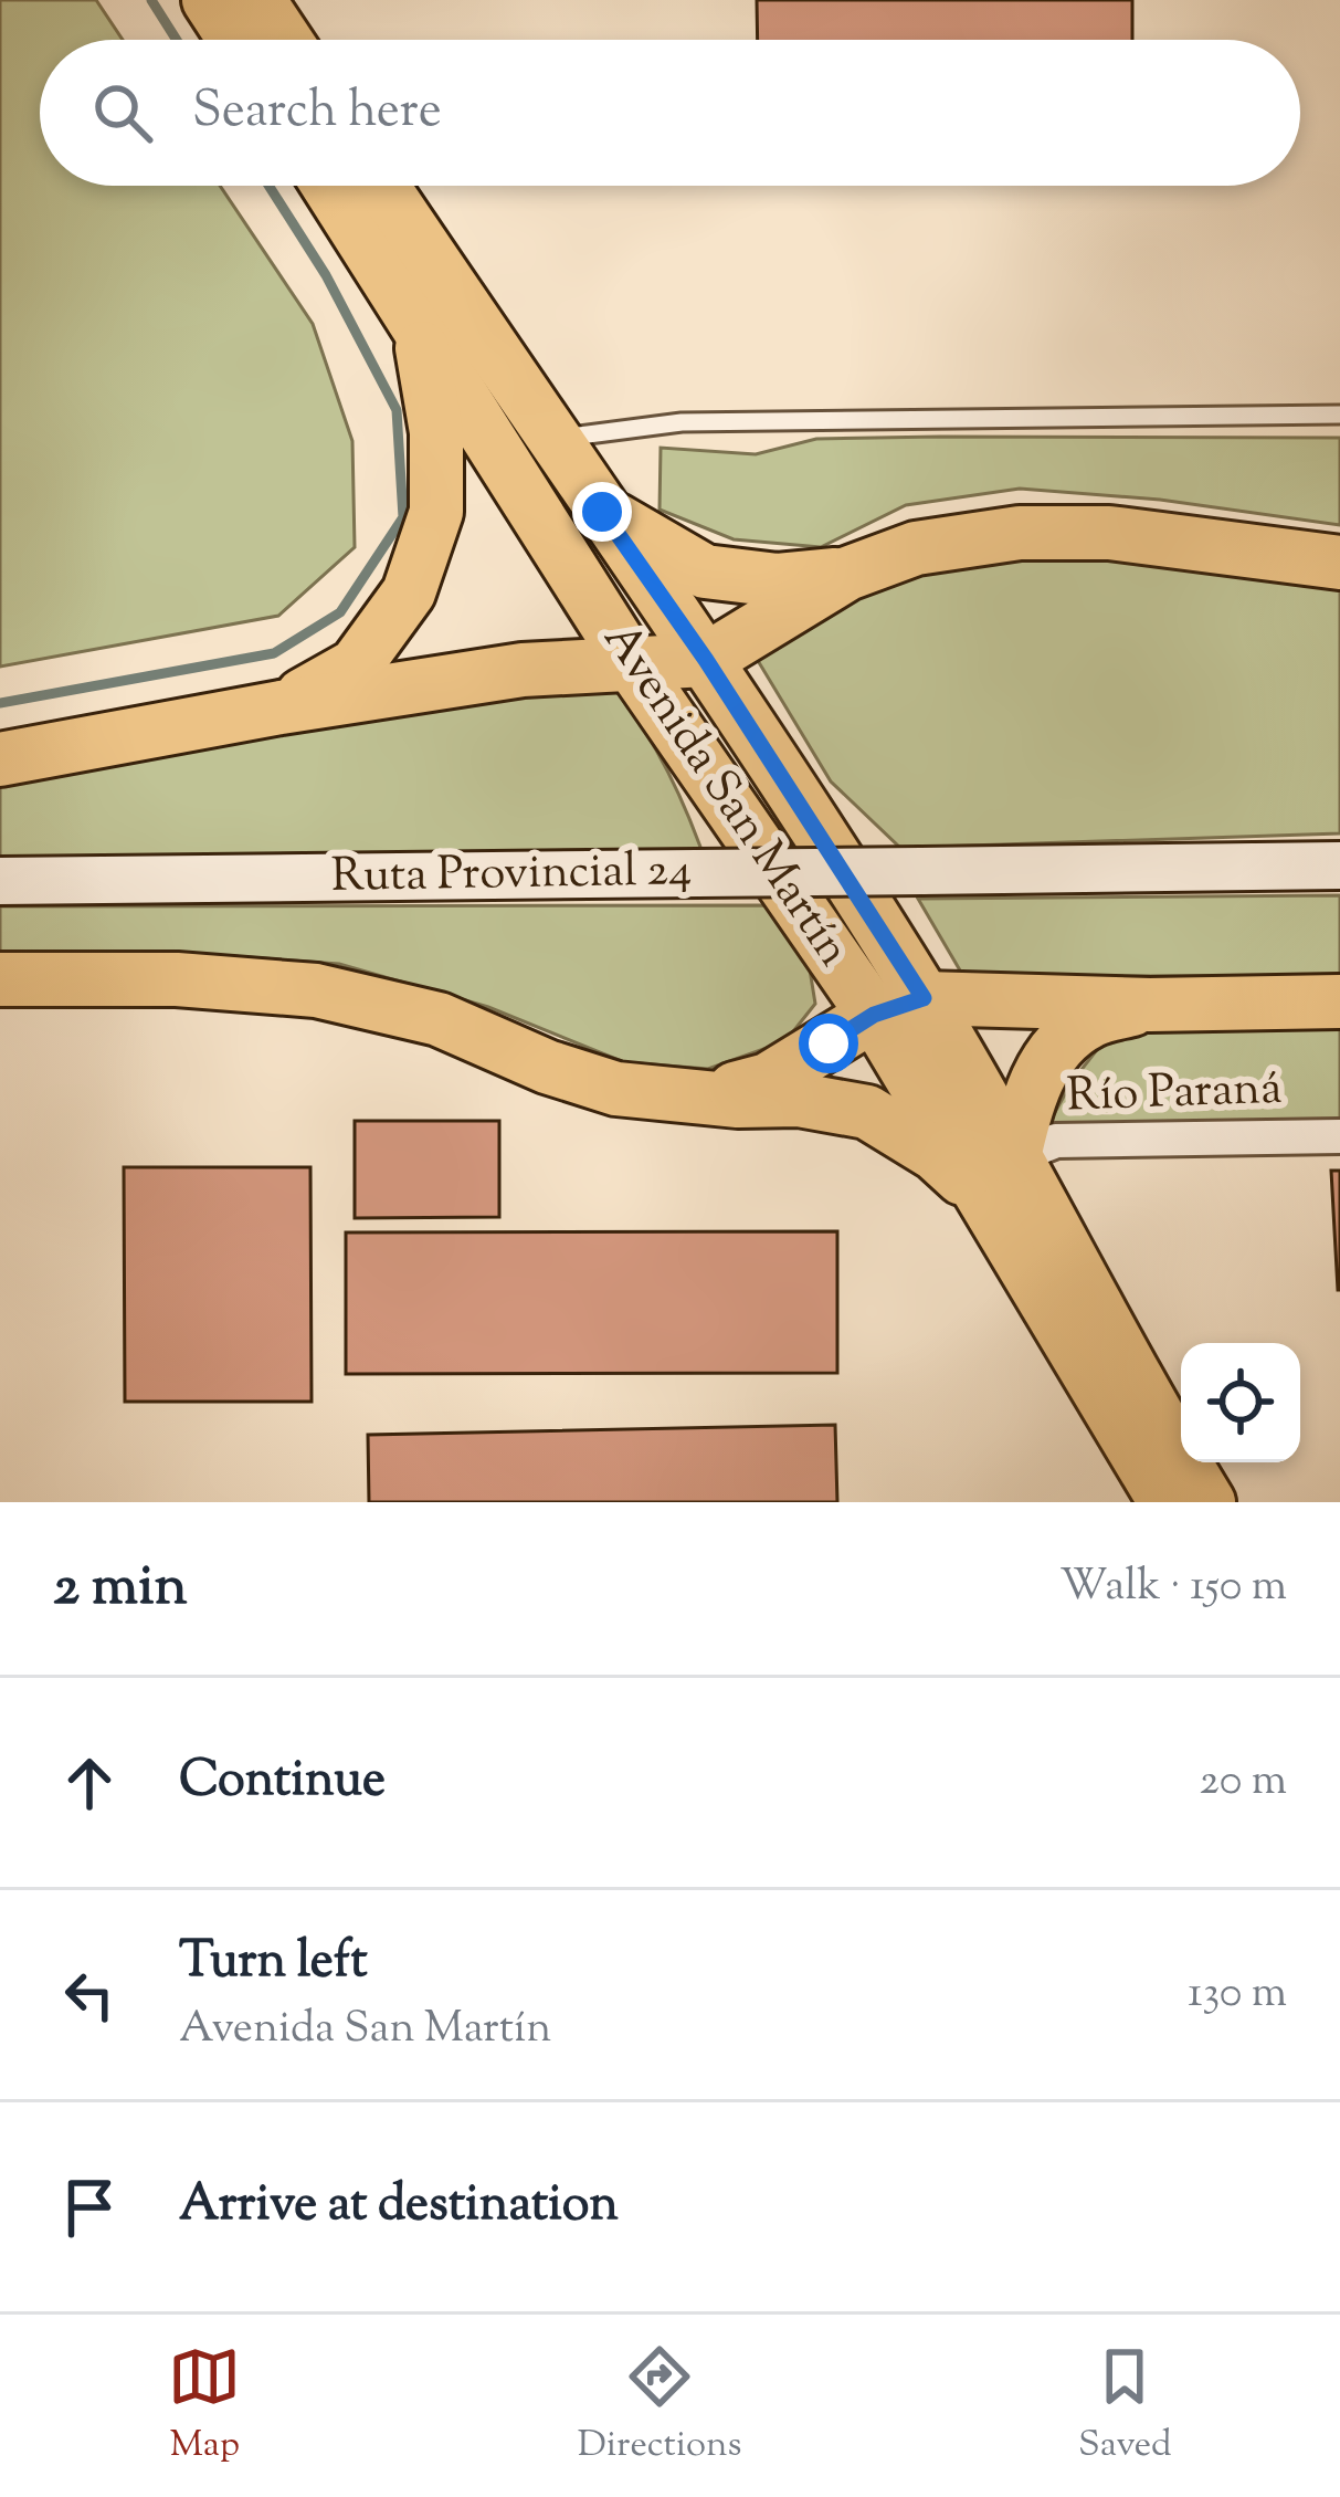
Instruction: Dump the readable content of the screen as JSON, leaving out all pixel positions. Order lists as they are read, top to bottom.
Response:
{
  "streets": {
    "main road": ["Avenida San Martín", "Ruta Provincial 24"],
    "street": ["Río Paraná"]
  },
  "crossings": [
    ["Avenida San Martín", "Río Paraná"]
  ],
  "page": {
    "search": "Search here",
    "heading": ["2 min", "Walk · 150 m"],
    "list": [
      ["Continue", "20 m"],
      ["Turn left", "Avenida San Martín", "130 m"],
      "Arrive at destination"
    ],
    "nav": ["Map", "Directions", "Saved"]
  }
}
